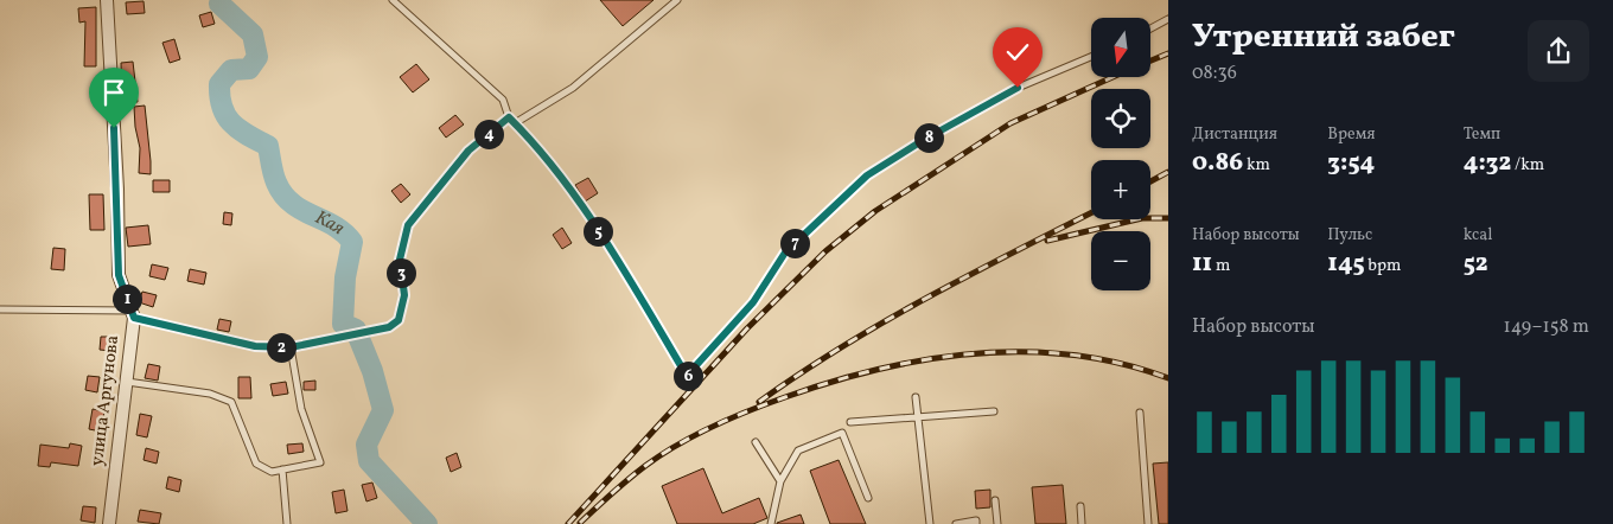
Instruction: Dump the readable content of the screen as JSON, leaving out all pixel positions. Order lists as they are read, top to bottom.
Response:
{
  "streets": {
    "street": ["улица Аргунова"]
  },
  "water": ["Кая"],
  "north": "bottom",
  "page": {
    "heading": ["Утренний забег", "08:36"],
    "map_buttons": ["+", "−"],
    "stats": [
      ["Дистанция", "0.86 km"],
      ["Время", "3:54"],
      ["Темп", "4:32 /km"],
      ["Набор высоты", "11 m"],
      ["Пульс", "145 bpm"],
      ["kcal", "52"]
    ],
    "pins": [
      "4",
      "8",
      "5",
      "7",
      "3",
      "1",
      "2",
      "6"
    ],
    "chart": ["Набор высоты", "149–158 m"]
  }
}
